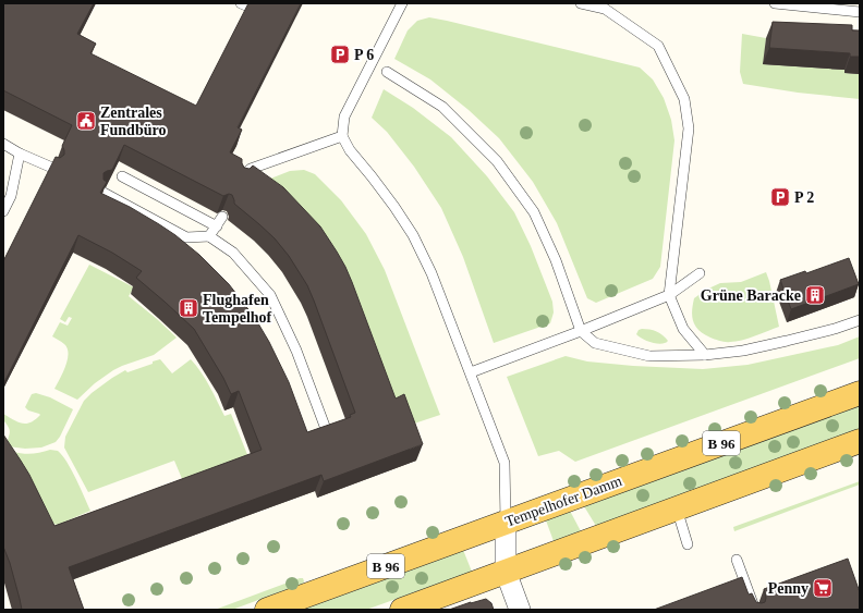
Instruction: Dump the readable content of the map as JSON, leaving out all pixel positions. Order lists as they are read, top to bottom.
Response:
{
  "streets": {
    "main road": ["B 96", "Tempelhofer Damm"]
  },
  "places": {
    "parking": ["P 6", "P 2"],
    "public building": ["Zentrales Fundbüro"],
    "building": ["Grüne Baracke", "Flughafen Tempelhof"],
    "supermarket": ["Penny"]
  }
}
